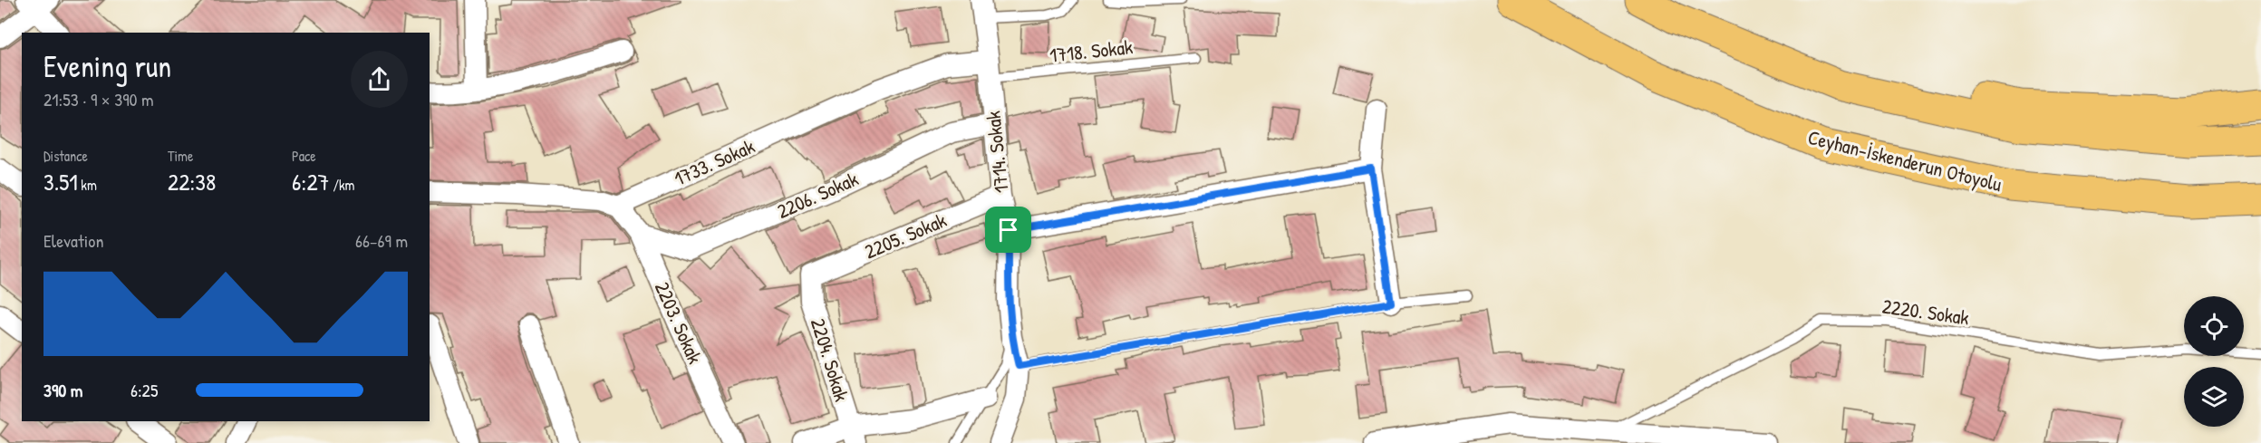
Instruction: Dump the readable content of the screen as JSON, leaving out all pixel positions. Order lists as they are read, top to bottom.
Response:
{
  "streets": {
    "highway": ["Ceyhan-İskenderun Otoyolu"],
    "street": [
      "1714. Sokak",
      "1733. Sokak",
      "2206. Sokak",
      "2205. Sokak",
      "2203. Sokak",
      "2204. Sokak"
    ],
    "lane": ["1718. Sokak", "2220. Sokak"]
  },
  "crossings": [
    ["1718. Sokak", "1714. Sokak"],
    ["1718. Sokak", "1733. Sokak"],
    ["1714. Sokak", "1733. Sokak"],
    ["1714. Sokak", "2206. Sokak"],
    ["1714. Sokak", "2205. Sokak"],
    ["1733. Sokak", "2203. Sokak"],
    ["2206. Sokak", "2203. Sokak"],
    ["2205. Sokak", "2204. Sokak"]
  ],
  "page": {
    "heading": ["Evening run", "21:53 · 9 × 390 m"],
    "stats": [
      ["Distance", "3.51 km"],
      ["Time", "22:38"],
      ["Pace", "6:27 /km"]
    ],
    "chart": ["Elevation", "66–69 m"],
    "list": [
      {
        "name": "390 m",
        "note": "6:25"
      }
    ]
  }
}
